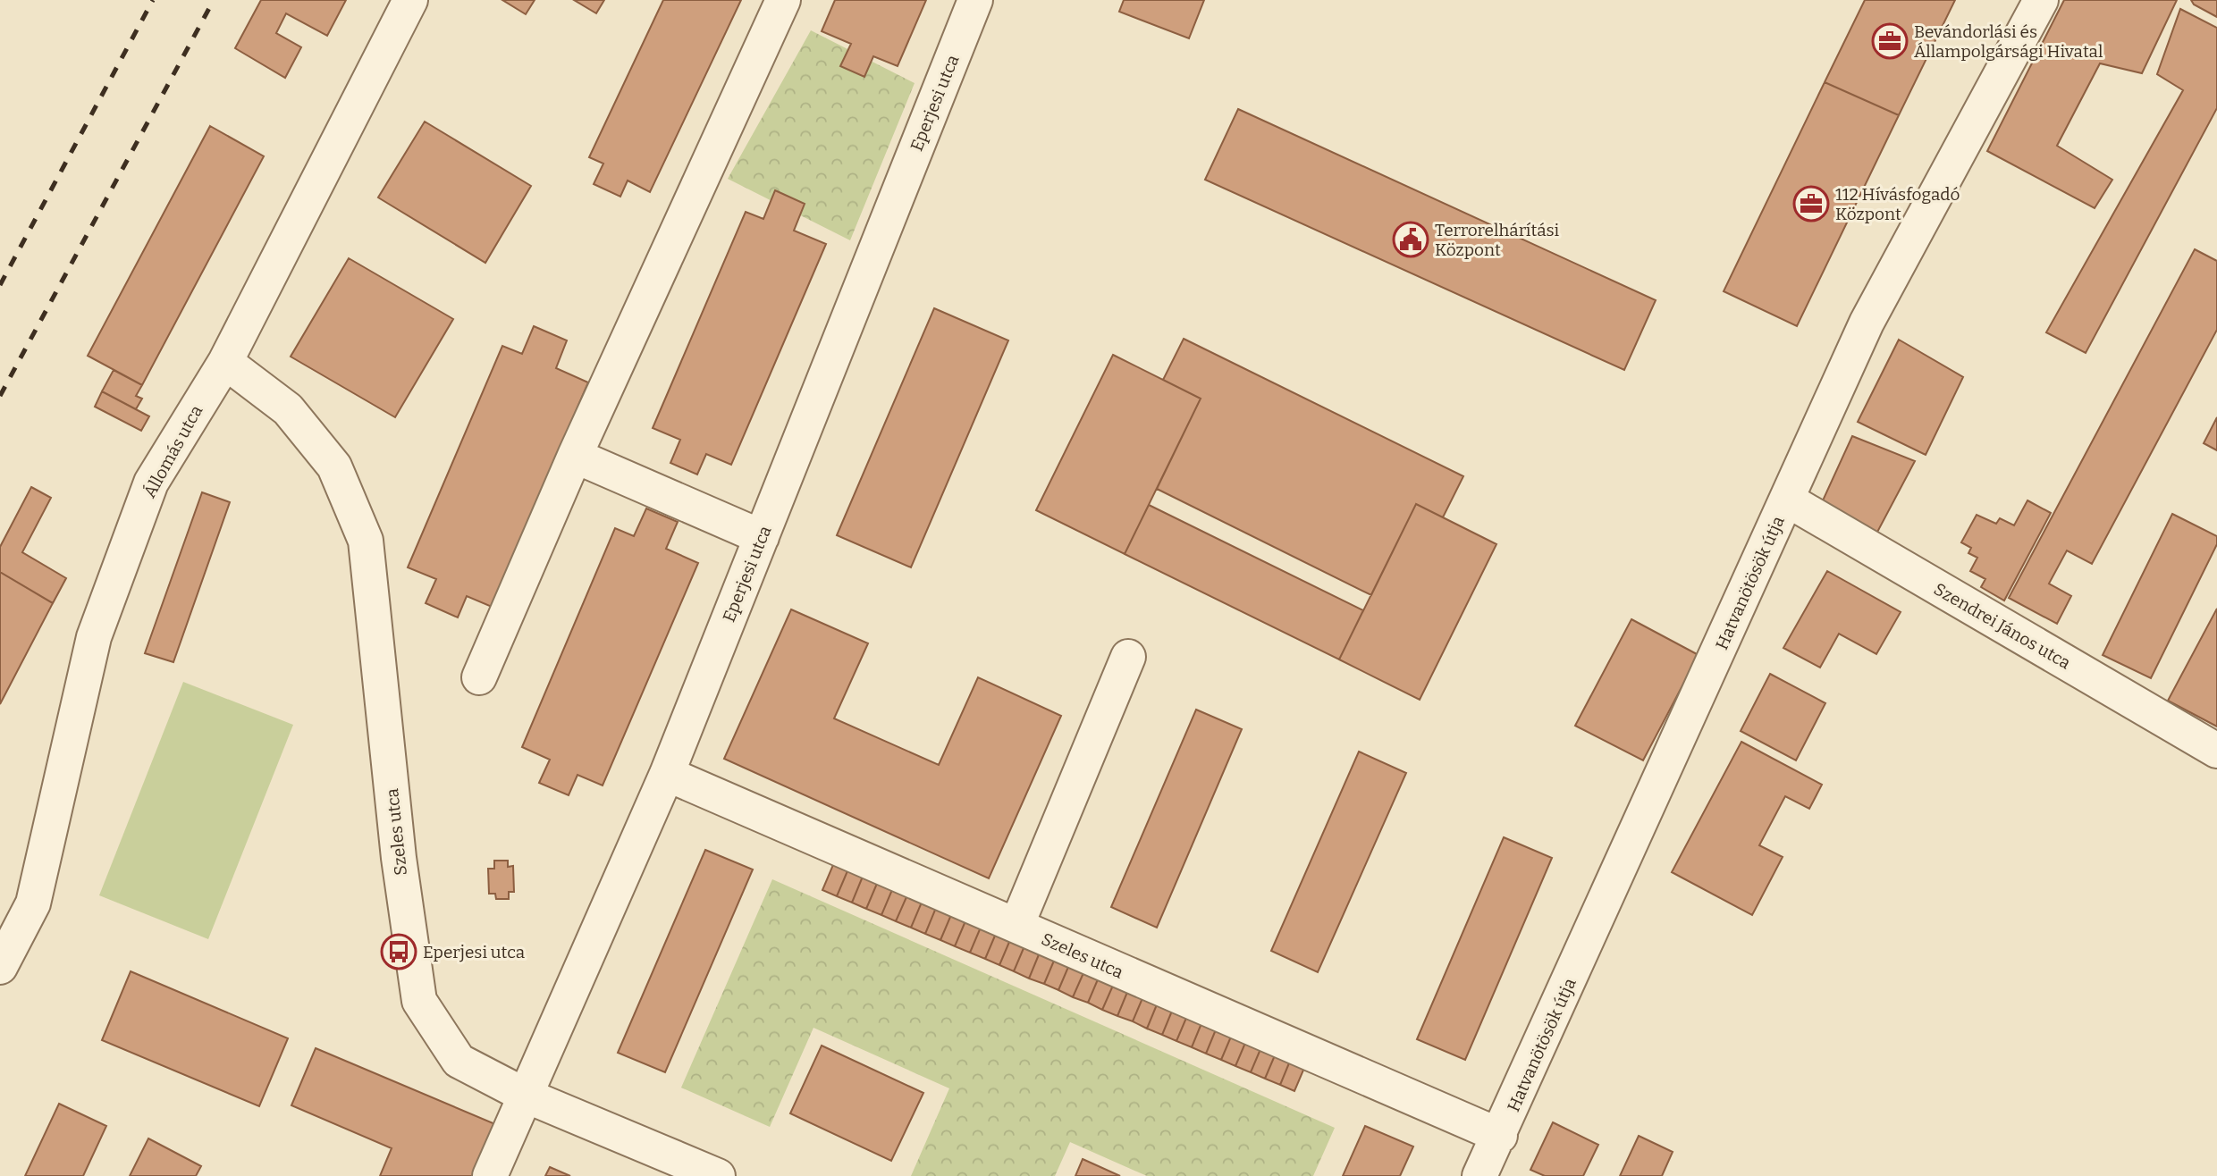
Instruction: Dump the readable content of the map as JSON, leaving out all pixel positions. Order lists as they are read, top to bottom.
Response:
{
  "streets": {
    "street": [
      "Eperjesi utca",
      "Állomás utca",
      "Hatvanötösök útja",
      "Szendrei János utca",
      "Szeles utca"
    ]
  },
  "crossings": [
    ["Eperjesi utca", "Szeles utca"],
    ["Állomás utca", "Szeles utca"],
    ["Hatvanötösök útja", "Szendrei János utca"],
    ["Hatvanötösök útja", "Szeles utca"]
  ],
  "places": {
    "office": ["Bevándorlási és Állampolgársági Hivatal", "112 Hívásfogadó Központ"],
    "public building": ["Terrorelhárítási Központ"],
    "bus stop": ["Eperjesi utca"]
  }
}
